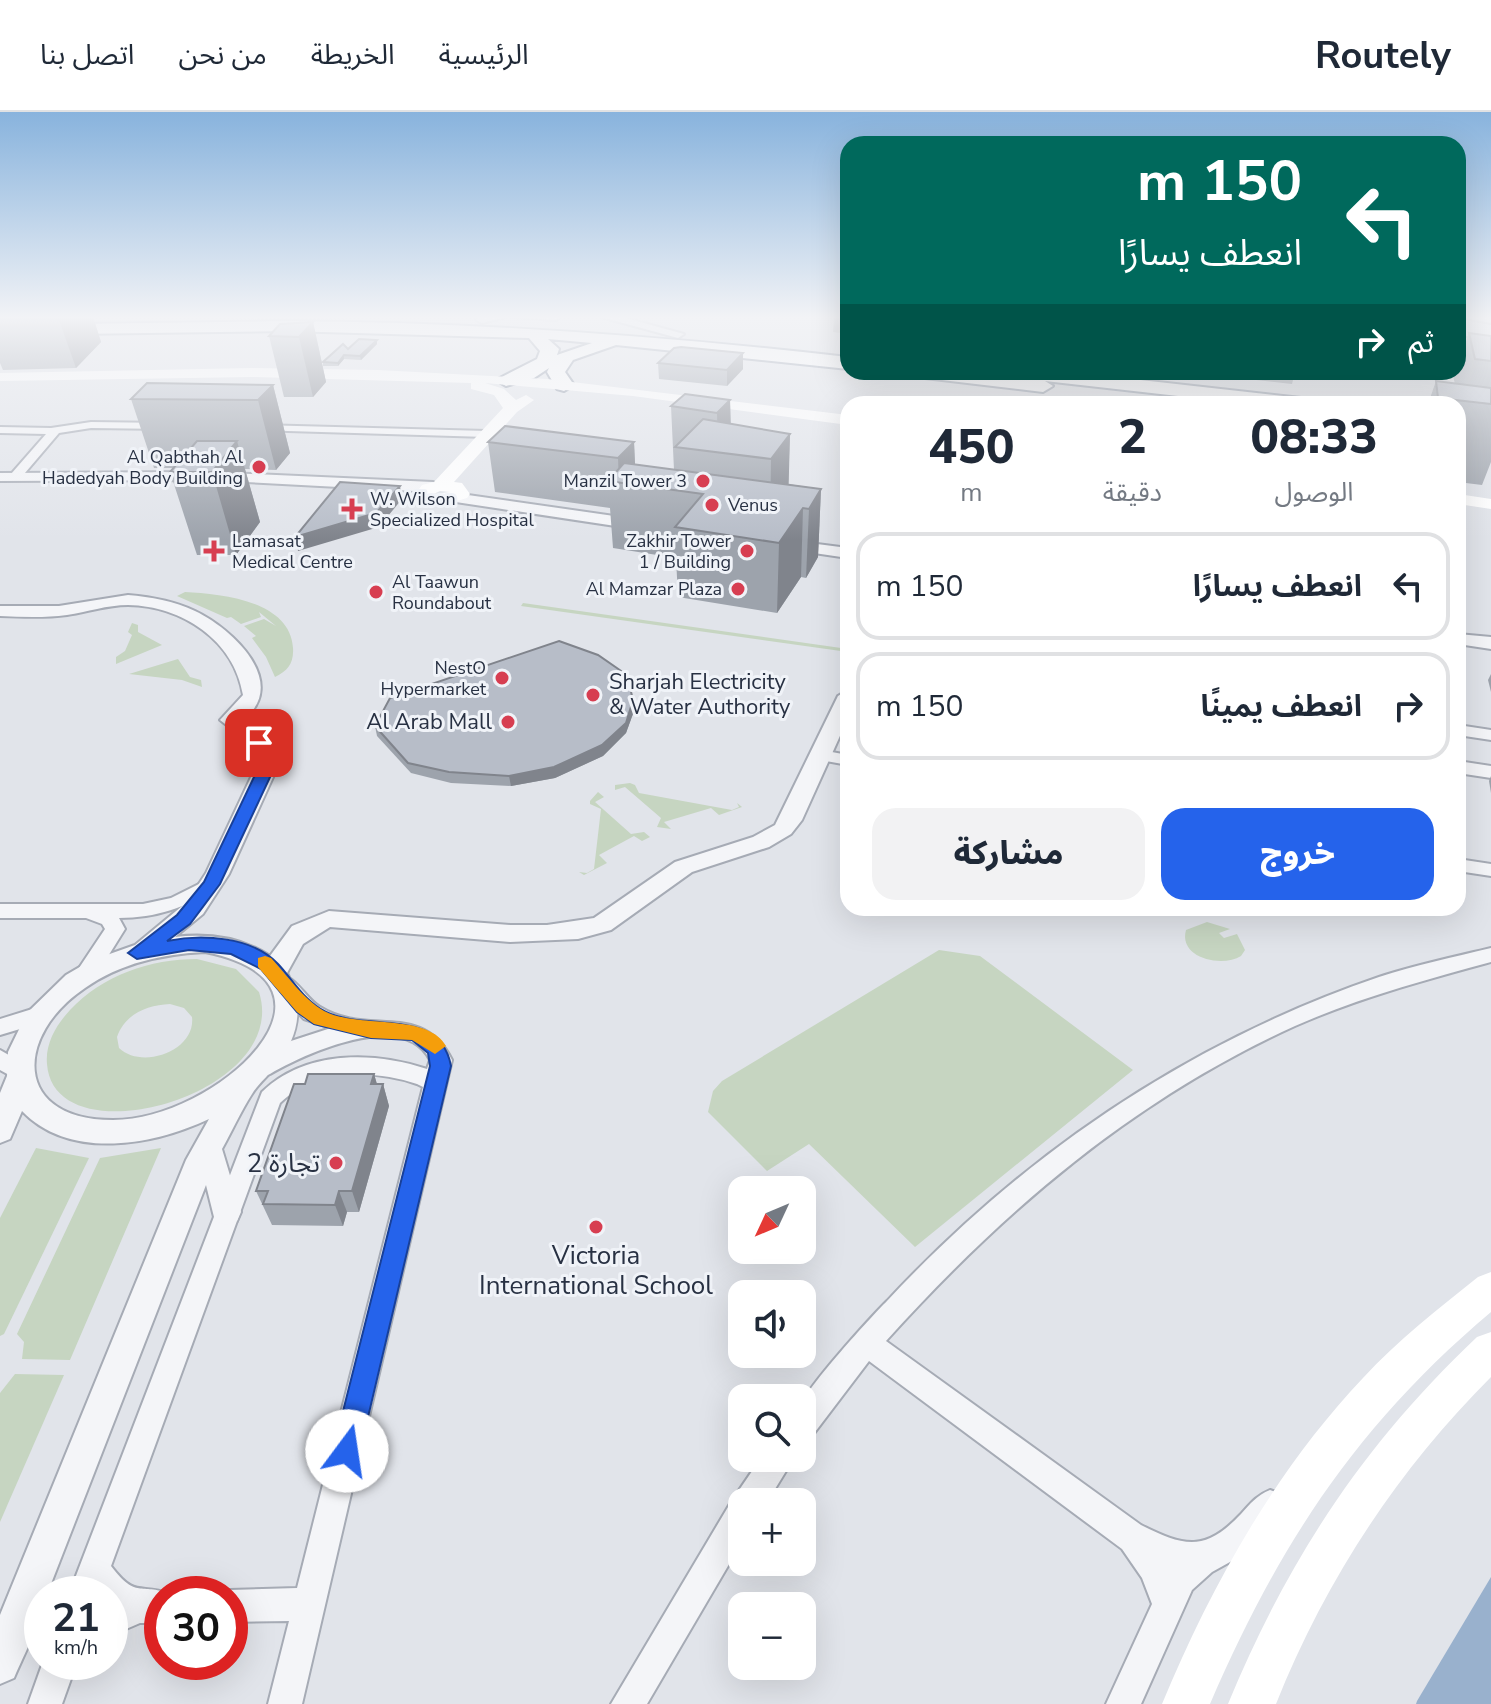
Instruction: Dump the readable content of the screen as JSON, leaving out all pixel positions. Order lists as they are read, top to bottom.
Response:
{
  "places": {
    "other": [
      "Al Qabthah Al Hadedyah Body Building",
      "Manzil Tower 3",
      "Venus",
      "Zakhir Tower 1 / Building",
      "Al Mamzar Plaza",
      "Al Taawun Roundabout",
      "NestO Hypermarket",
      "Sharjah Electricity & Water Authority",
      "Al Arab Mall",
      "تجارة 2",
      "Victoria International School"
    ],
    "health": ["W. Wilson Specialized Hospital", "Lamasat Medical Centre"]
  },
  "north": "bottom left",
  "page": {
    "header": "Routely",
    "nav": [
      "الرئيسية",
      "الخريطة",
      "من نحن",
      "اتصل بنا"
    ],
    "turn": ["150 m", "انعطف يسارًا"],
    "then": "ثم",
    "eta": [
      "08:33",
      "الوصول",
      "2",
      "دقيقة",
      "450",
      "m"
    ],
    "list": [
      {
        "name": "انعطف يسارًا",
        "value": "150 m"
      },
      {
        "name": "انعطف يمينًا",
        "value": "150 m"
      }
    ],
    "buttons": ["خروج", "مشاركة"],
    "map_buttons": ["+", "−"],
    "speed": "21 km/h",
    "limit": "30"
  }
}
